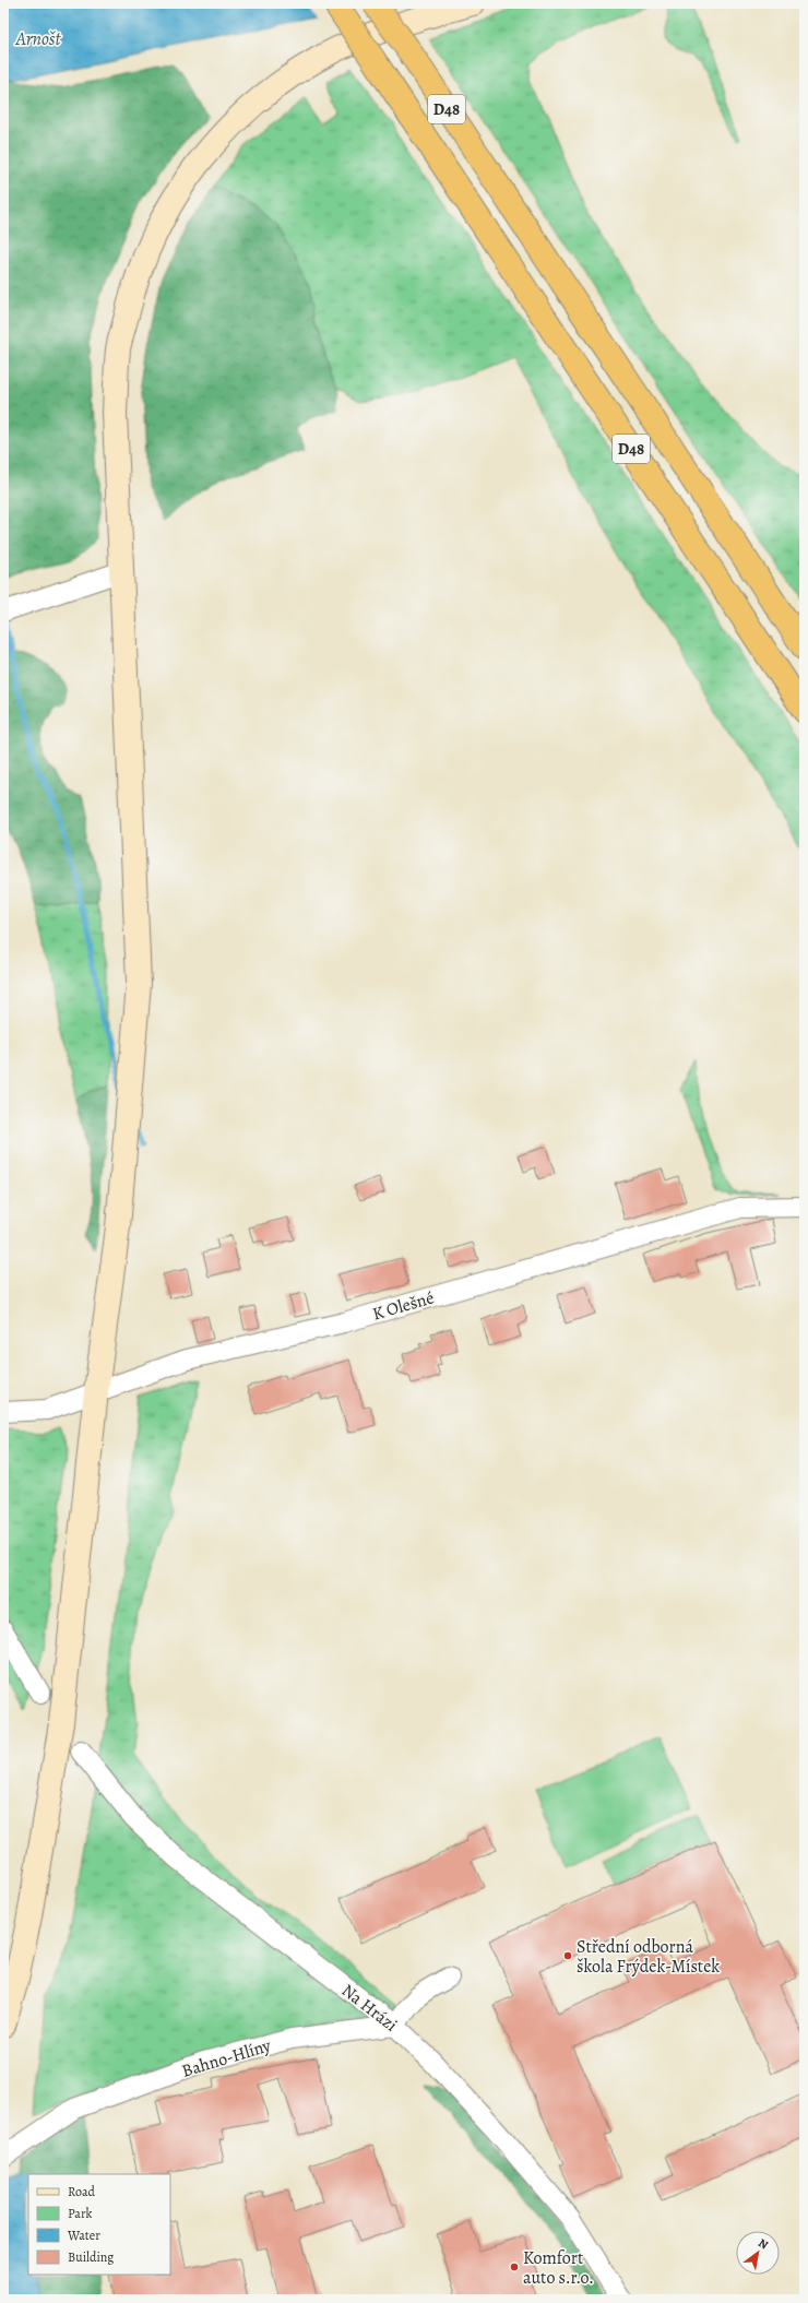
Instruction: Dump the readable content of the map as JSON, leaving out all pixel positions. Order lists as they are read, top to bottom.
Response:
{
  "streets": {
    "highway": ["D48"],
    "street": ["K Olešné", "Na Hrázi", "Bahno-Hlíny"]
  },
  "crossings": [
    ["Na Hrázi", "Bahno-Hlíny"]
  ],
  "water": ["Arnošt"],
  "places": ["Střední odborná škola Frýdek-Místek", "Komfort auto s.r.o."],
  "legend": [
    "Road",
    "Park",
    "Water",
    "Building"
  ],
  "north": "top right"
}
